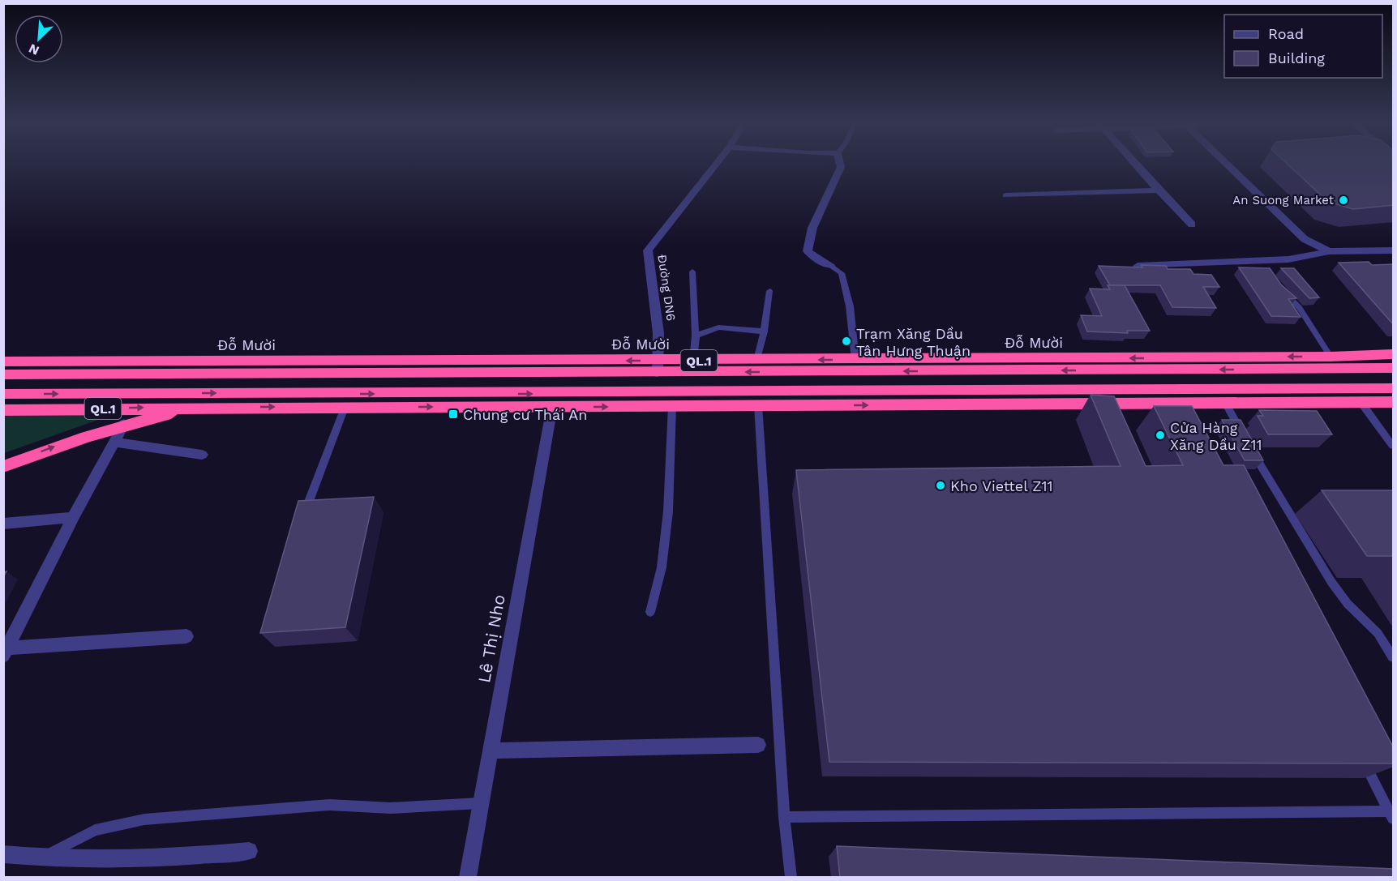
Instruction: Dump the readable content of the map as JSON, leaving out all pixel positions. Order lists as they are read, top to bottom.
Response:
{
  "streets": {
    "highway": ["Đỗ Mười", "QL.1"],
    "street": ["Đường DN6", "Lê Thị Nho"]
  },
  "crossings": [
    ["Đường DN6", "Đỗ Mười"],
    ["QL.1", "Lê Thị Nho"]
  ],
  "places": {
    "other": [
      "An Suong Market",
      "Trạm Xăng Dầu Tân Hưng Thuận",
      "Cửa Hàng Xăng Dầu Z11",
      "Kho Viettel Z11"
    ],
    "transit": ["Chung cư Thái An"]
  },
  "legend": ["Road", "Building"],
  "north": "bottom left"
}
